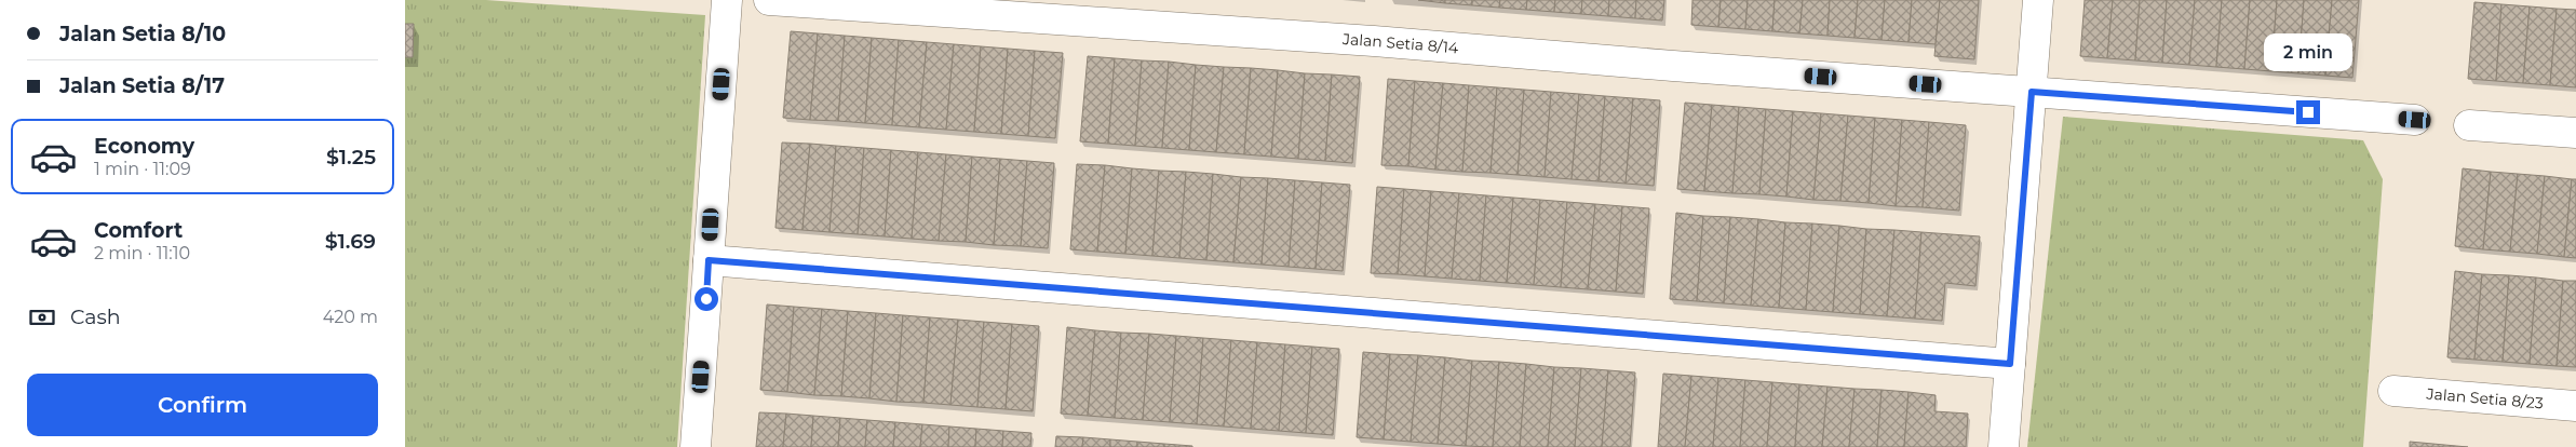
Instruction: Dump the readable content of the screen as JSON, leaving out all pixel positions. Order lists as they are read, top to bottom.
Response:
{
  "streets": {
    "street": ["Jalan Setia 8/14", "Jalan Setia 8/23"]
  },
  "page": {
    "banner": ["Jalan Setia 8/10", "Jalan Setia 8/17"],
    "bubble": "2 min",
    "list": [
      {
        "name": "Economy",
        "note": "1 min · 11:09",
        "value": "$1.25"
      },
      {
        "name": "Comfort",
        "note": "2 min · 11:10",
        "value": "$1.69"
      }
    ],
    "pay": ["Cash", "420 m"],
    "buttons": "Confirm"
  }
}
